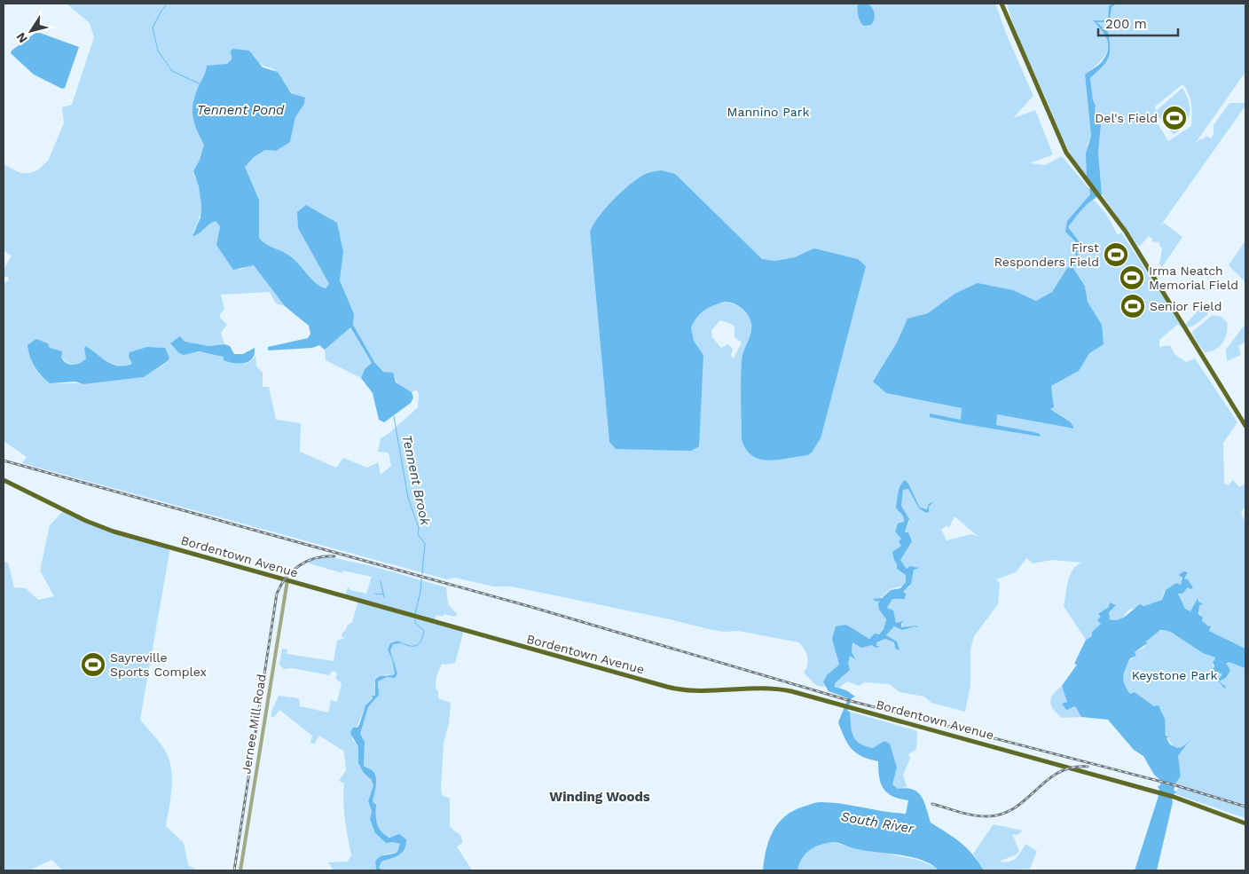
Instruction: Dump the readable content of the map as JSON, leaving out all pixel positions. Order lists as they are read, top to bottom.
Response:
{
  "streets": {
    "main road": ["Bordentown Avenue"],
    "street": ["Jernee Mill Road"]
  },
  "crossings": [
    ["Bordentown Avenue", "Jernee Mill Road"]
  ],
  "districts": ["Winding Woods"],
  "water": ["Tennent Pond", "Tennent Brook", "South River"],
  "parks": ["Mannino Park", "Keystone Park"],
  "places": {
    "sports": [
      "Del's Field",
      "First Responders Field",
      "Irma Neatch Memorial Field",
      "Senior Field",
      "Sayreville Sports Complex"
    ]
  },
  "scale_bar": "200 m",
  "north": "bottom left"
}
